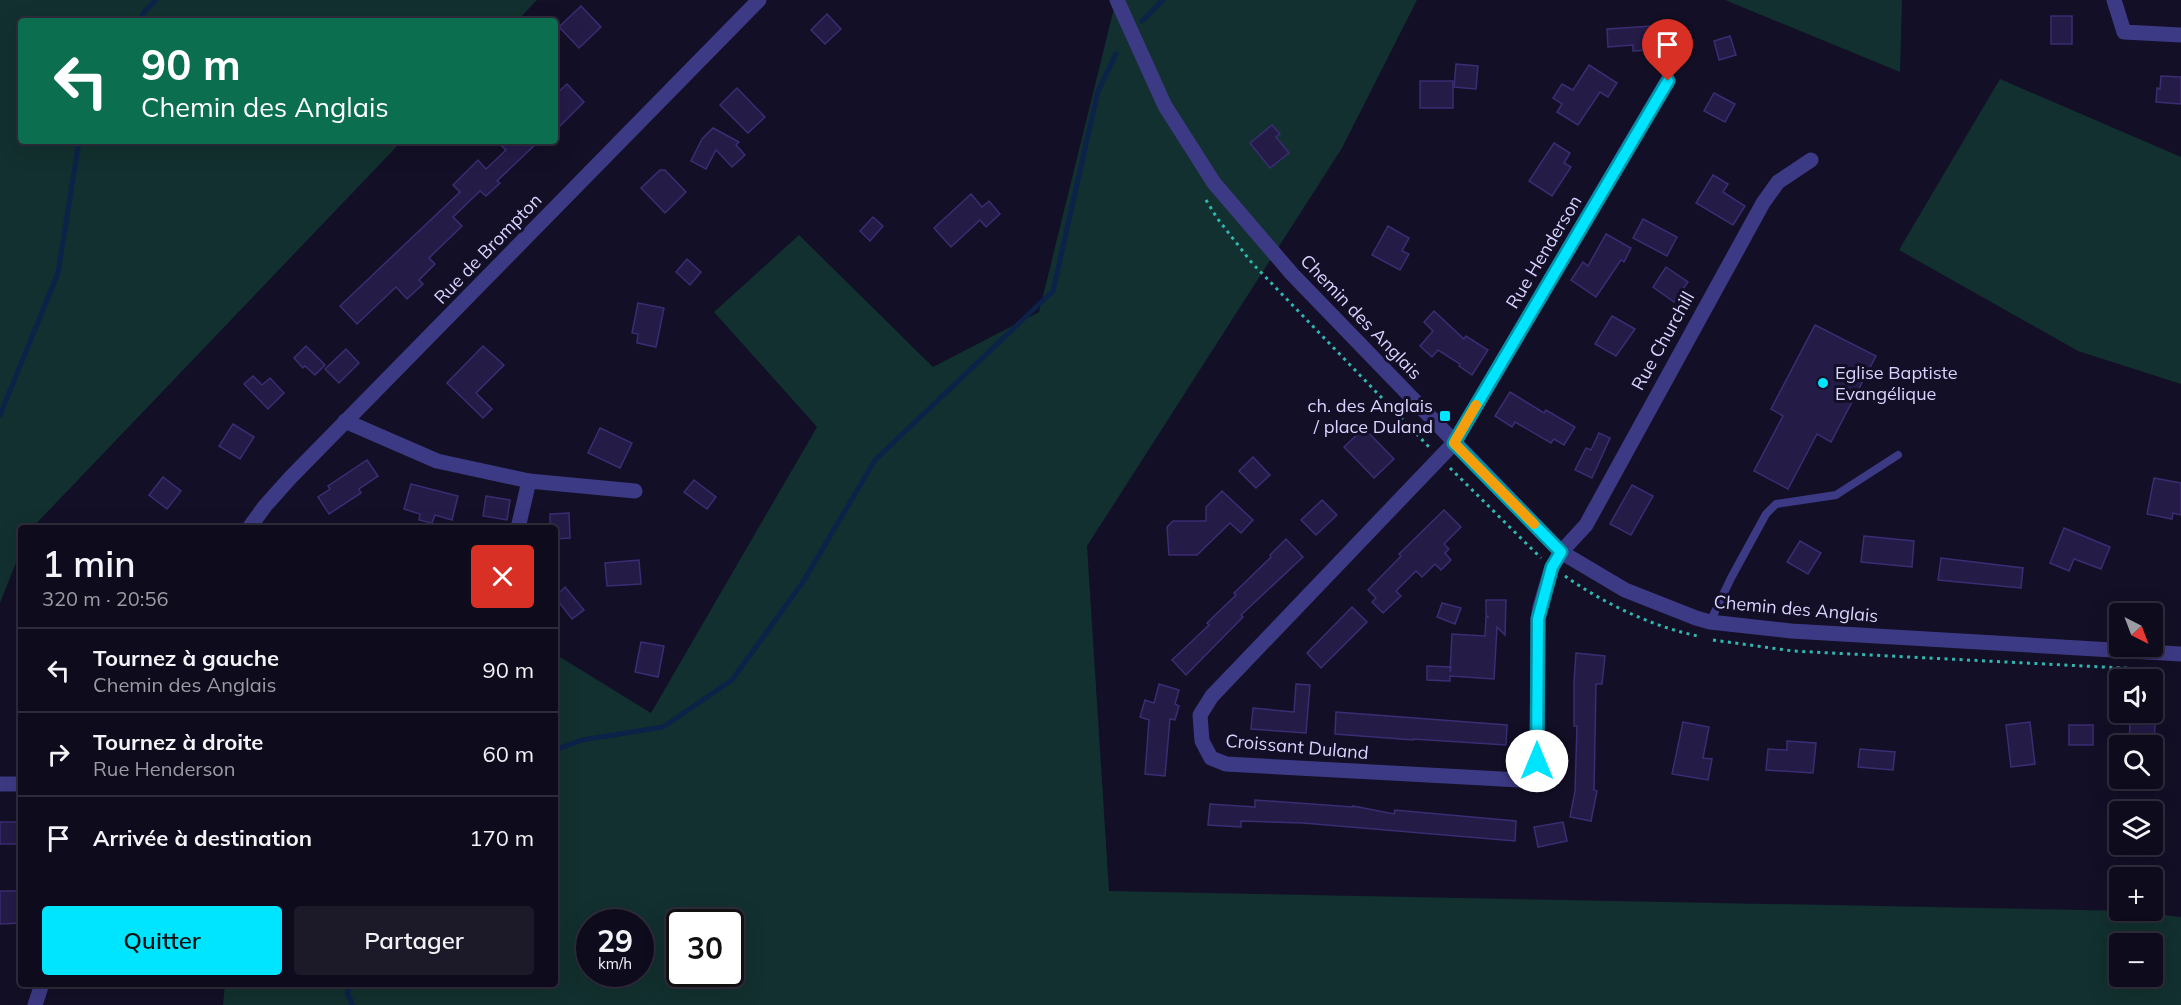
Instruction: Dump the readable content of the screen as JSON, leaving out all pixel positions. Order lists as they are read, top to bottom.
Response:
{
  "streets": {
    "street": [
      "Rue de Brompton",
      "Rue Henderson",
      "Chemin des Anglais",
      "Rue Churchill",
      "Croissant Duland"
    ]
  },
  "crossings": [
    ["Rue Henderson", "Chemin des Anglais"],
    ["Rue Henderson", "Croissant Duland"],
    ["Chemin des Anglais", "Rue Churchill"],
    ["Chemin des Anglais", "Croissant Duland"],
    ["Rue Churchill", "Croissant Duland"]
  ],
  "places": {
    "other": ["Eglise Baptiste Evangélique"],
    "transit": ["ch. des Anglais / place Duland"]
  },
  "north": "bottom right",
  "page": {
    "turn": ["90 m", "Chemin des Anglais"],
    "heading": ["1 min", "320 m · 20:56"],
    "map_buttons": ["+", "−"],
    "list": [
      {
        "name": "Tournez à gauche",
        "note": "Chemin des Anglais",
        "value": "90 m"
      },
      {
        "name": "Tournez à droite",
        "note": "Rue Henderson",
        "value": "60 m"
      },
      {
        "name": "Arrivée à destination",
        "value": "170 m"
      }
    ],
    "buttons": ["Quitter", "Partager"],
    "speed": "29 km/h",
    "limit": "30"
  }
}
